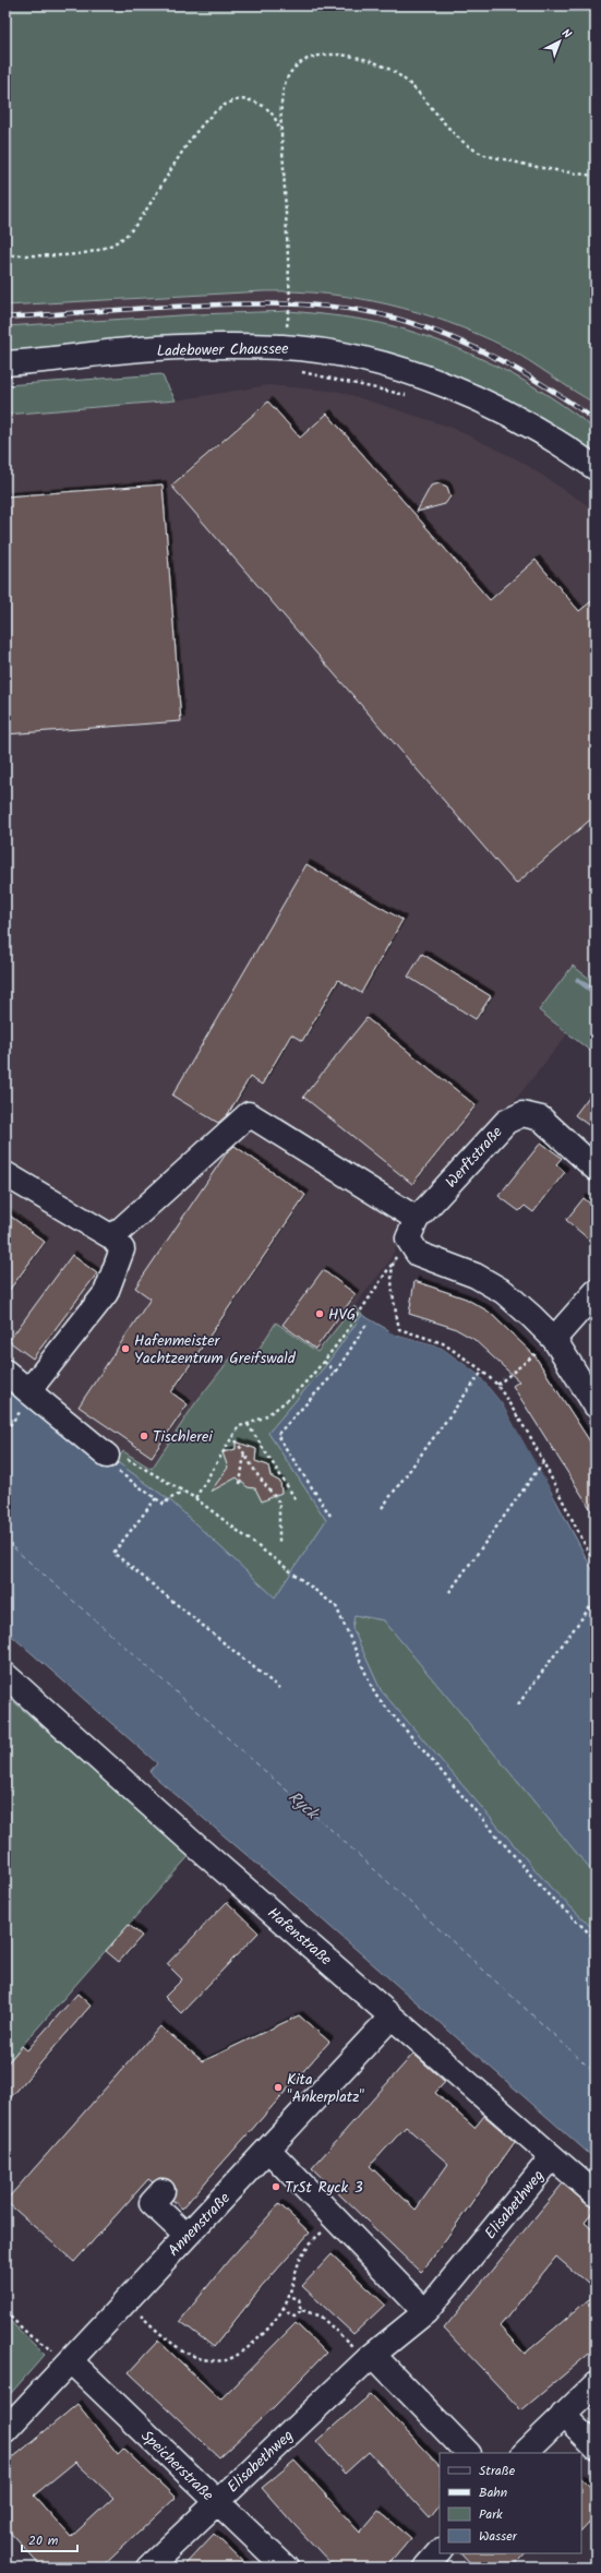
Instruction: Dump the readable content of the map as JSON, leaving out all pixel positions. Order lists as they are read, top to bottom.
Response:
{
  "streets": {
    "street": [
      "Ladebower Chaussee",
      "Werftstraße",
      "Hafenstraße",
      "Elisabethweg",
      "Annenstraße",
      "Speicherstraße"
    ]
  },
  "crossings": [
    ["Hafenstraße", "Elisabethweg"],
    ["Hafenstraße", "Annenstraße"],
    ["Elisabethweg", "Speicherstraße"],
    ["Annenstraße", "Speicherstraße"]
  ],
  "water": ["Ryck"],
  "places": [
    "HVG",
    "Hafenmeister Yachtzentrum Greifswald",
    "Tischlerei",
    "Kita \"Ankerplatz\"",
    "TrSt Ryck 3"
  ],
  "legend": [
    "Straße",
    "Bahn",
    "Park",
    "Wasser"
  ],
  "scale_bar": "20 m",
  "north": "top right"
}
